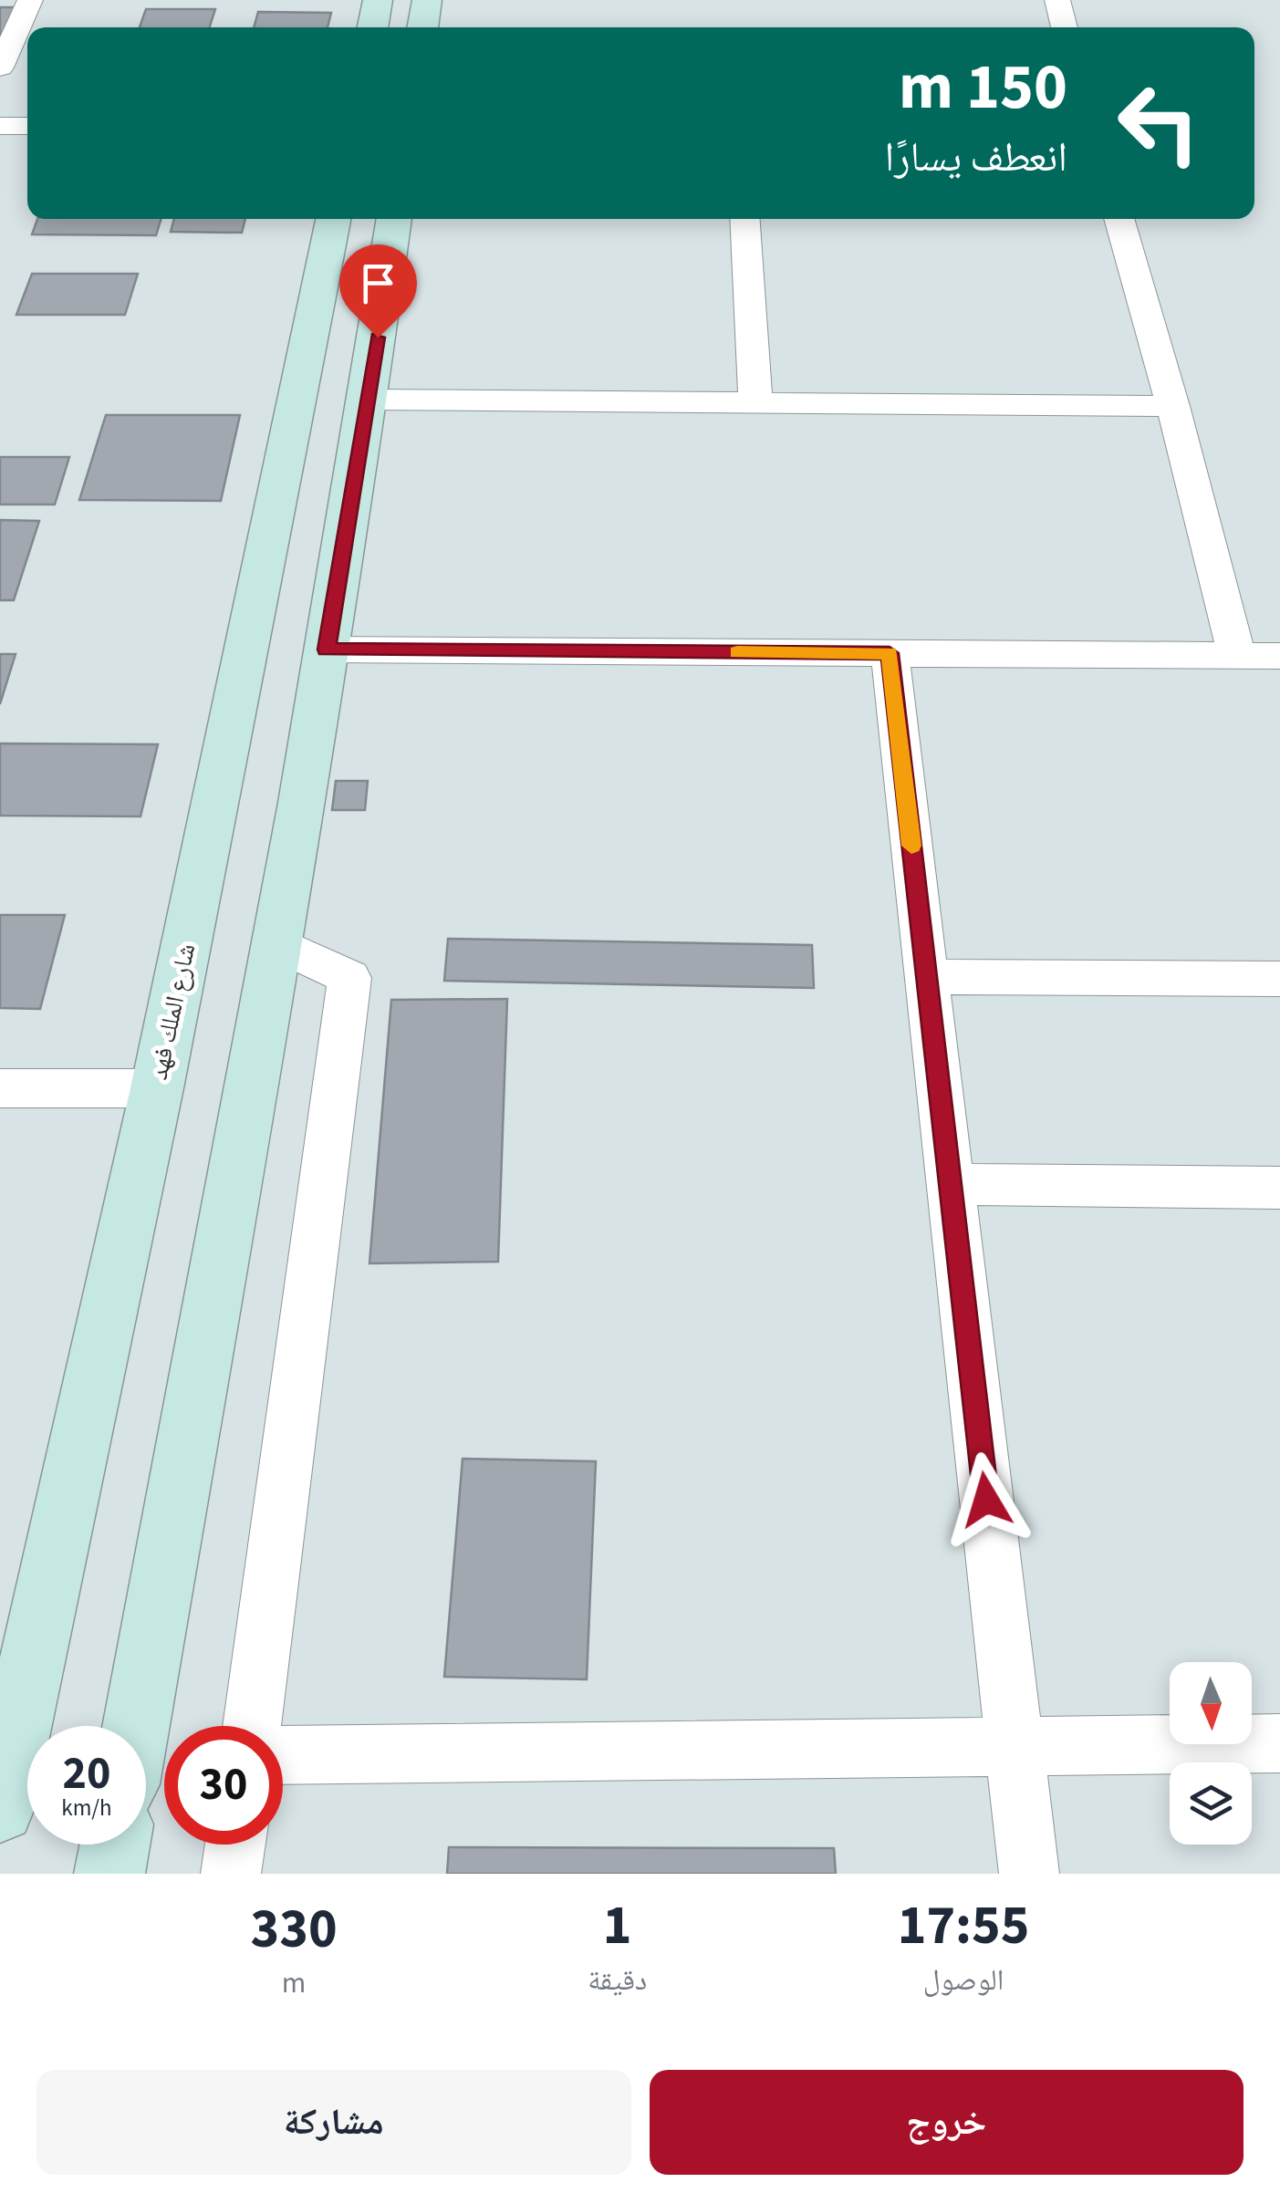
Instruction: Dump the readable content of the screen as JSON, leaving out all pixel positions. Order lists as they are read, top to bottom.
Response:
{
  "streets": {
    "street": ["شارع الملك فهد"]
  },
  "north": "bottom",
  "page": {
    "turn": ["150 m", "انعطف يسارًا"],
    "speed": "20 km/h",
    "limit": "30",
    "eta": [
      "17:55",
      "الوصول",
      "1",
      "دقيقة",
      "330",
      "m"
    ],
    "buttons": ["خروج", "مشاركة"]
  }
}
